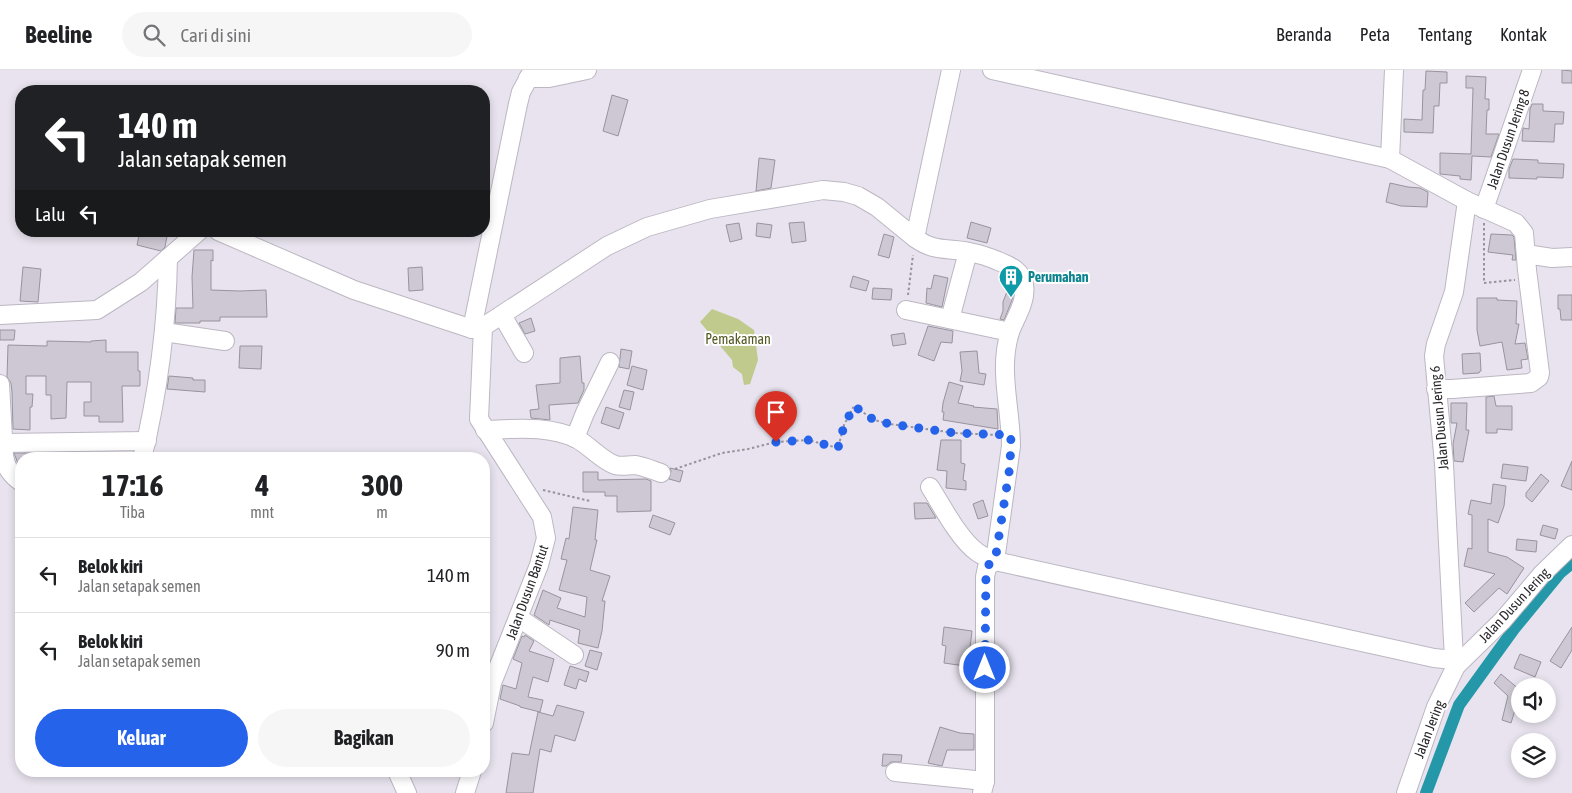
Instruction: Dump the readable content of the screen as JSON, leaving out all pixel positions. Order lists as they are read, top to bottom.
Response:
{
  "streets": {
    "street": [
      "Jalan Dusun Jering 8",
      "Jalan Dusun Jering 6",
      "Jalan Dusun Bantut",
      "Jalan Dusun Jering",
      "Jalan Jering"
    ]
  },
  "crossings": [
    ["Jalan Dusun Jering 6", "Jalan Dusun Jering"],
    ["Jalan Dusun Jering 6", "Jalan Jering"],
    ["Jalan Dusun Jering", "Jalan Jering"]
  ],
  "parks": ["Pemakaman"],
  "places": {
    "building": ["Perumahan"]
  },
  "page": {
    "header": "Beeline",
    "search": "Cari di sini",
    "nav": [
      "Beranda",
      "Peta",
      "Tentang",
      "Kontak"
    ],
    "turn": ["140 m", "Jalan setapak semen"],
    "then": "Lalu",
    "eta": [
      "17:16",
      "Tiba",
      "4",
      "mnt",
      "300",
      "m"
    ],
    "list": [
      {
        "name": "Belok kiri",
        "note": "Jalan setapak semen",
        "value": "140 m"
      },
      {
        "name": "Belok kiri",
        "note": "Jalan setapak semen",
        "value": "90 m"
      }
    ],
    "buttons": ["Keluar", "Bagikan"]
  }
}
